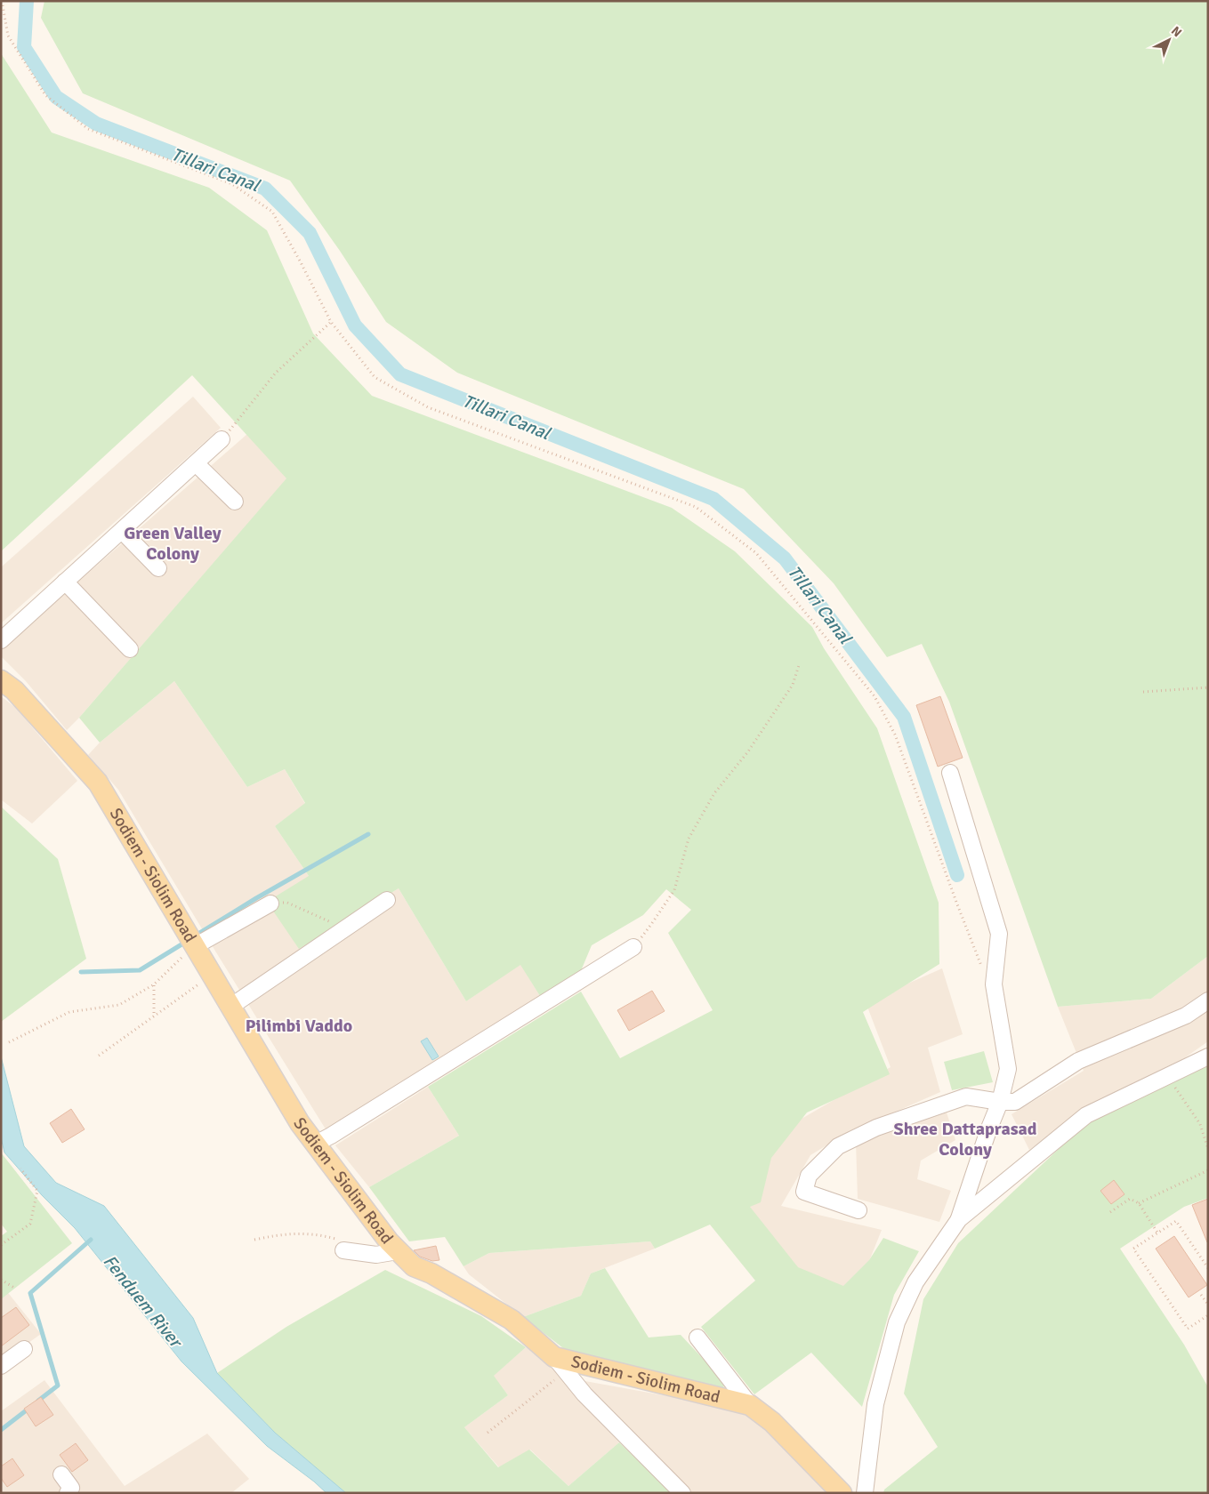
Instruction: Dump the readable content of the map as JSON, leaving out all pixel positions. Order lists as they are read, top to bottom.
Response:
{
  "streets": {
    "main road": ["Sodiem - Siolim Road"]
  },
  "districts": ["Green Valley Colony", "Pilimbi Vaddo", "Shree Dattaprasad Colony"],
  "water": ["Tillari Canal", "Fenduem River"],
  "north": "top right"
}
